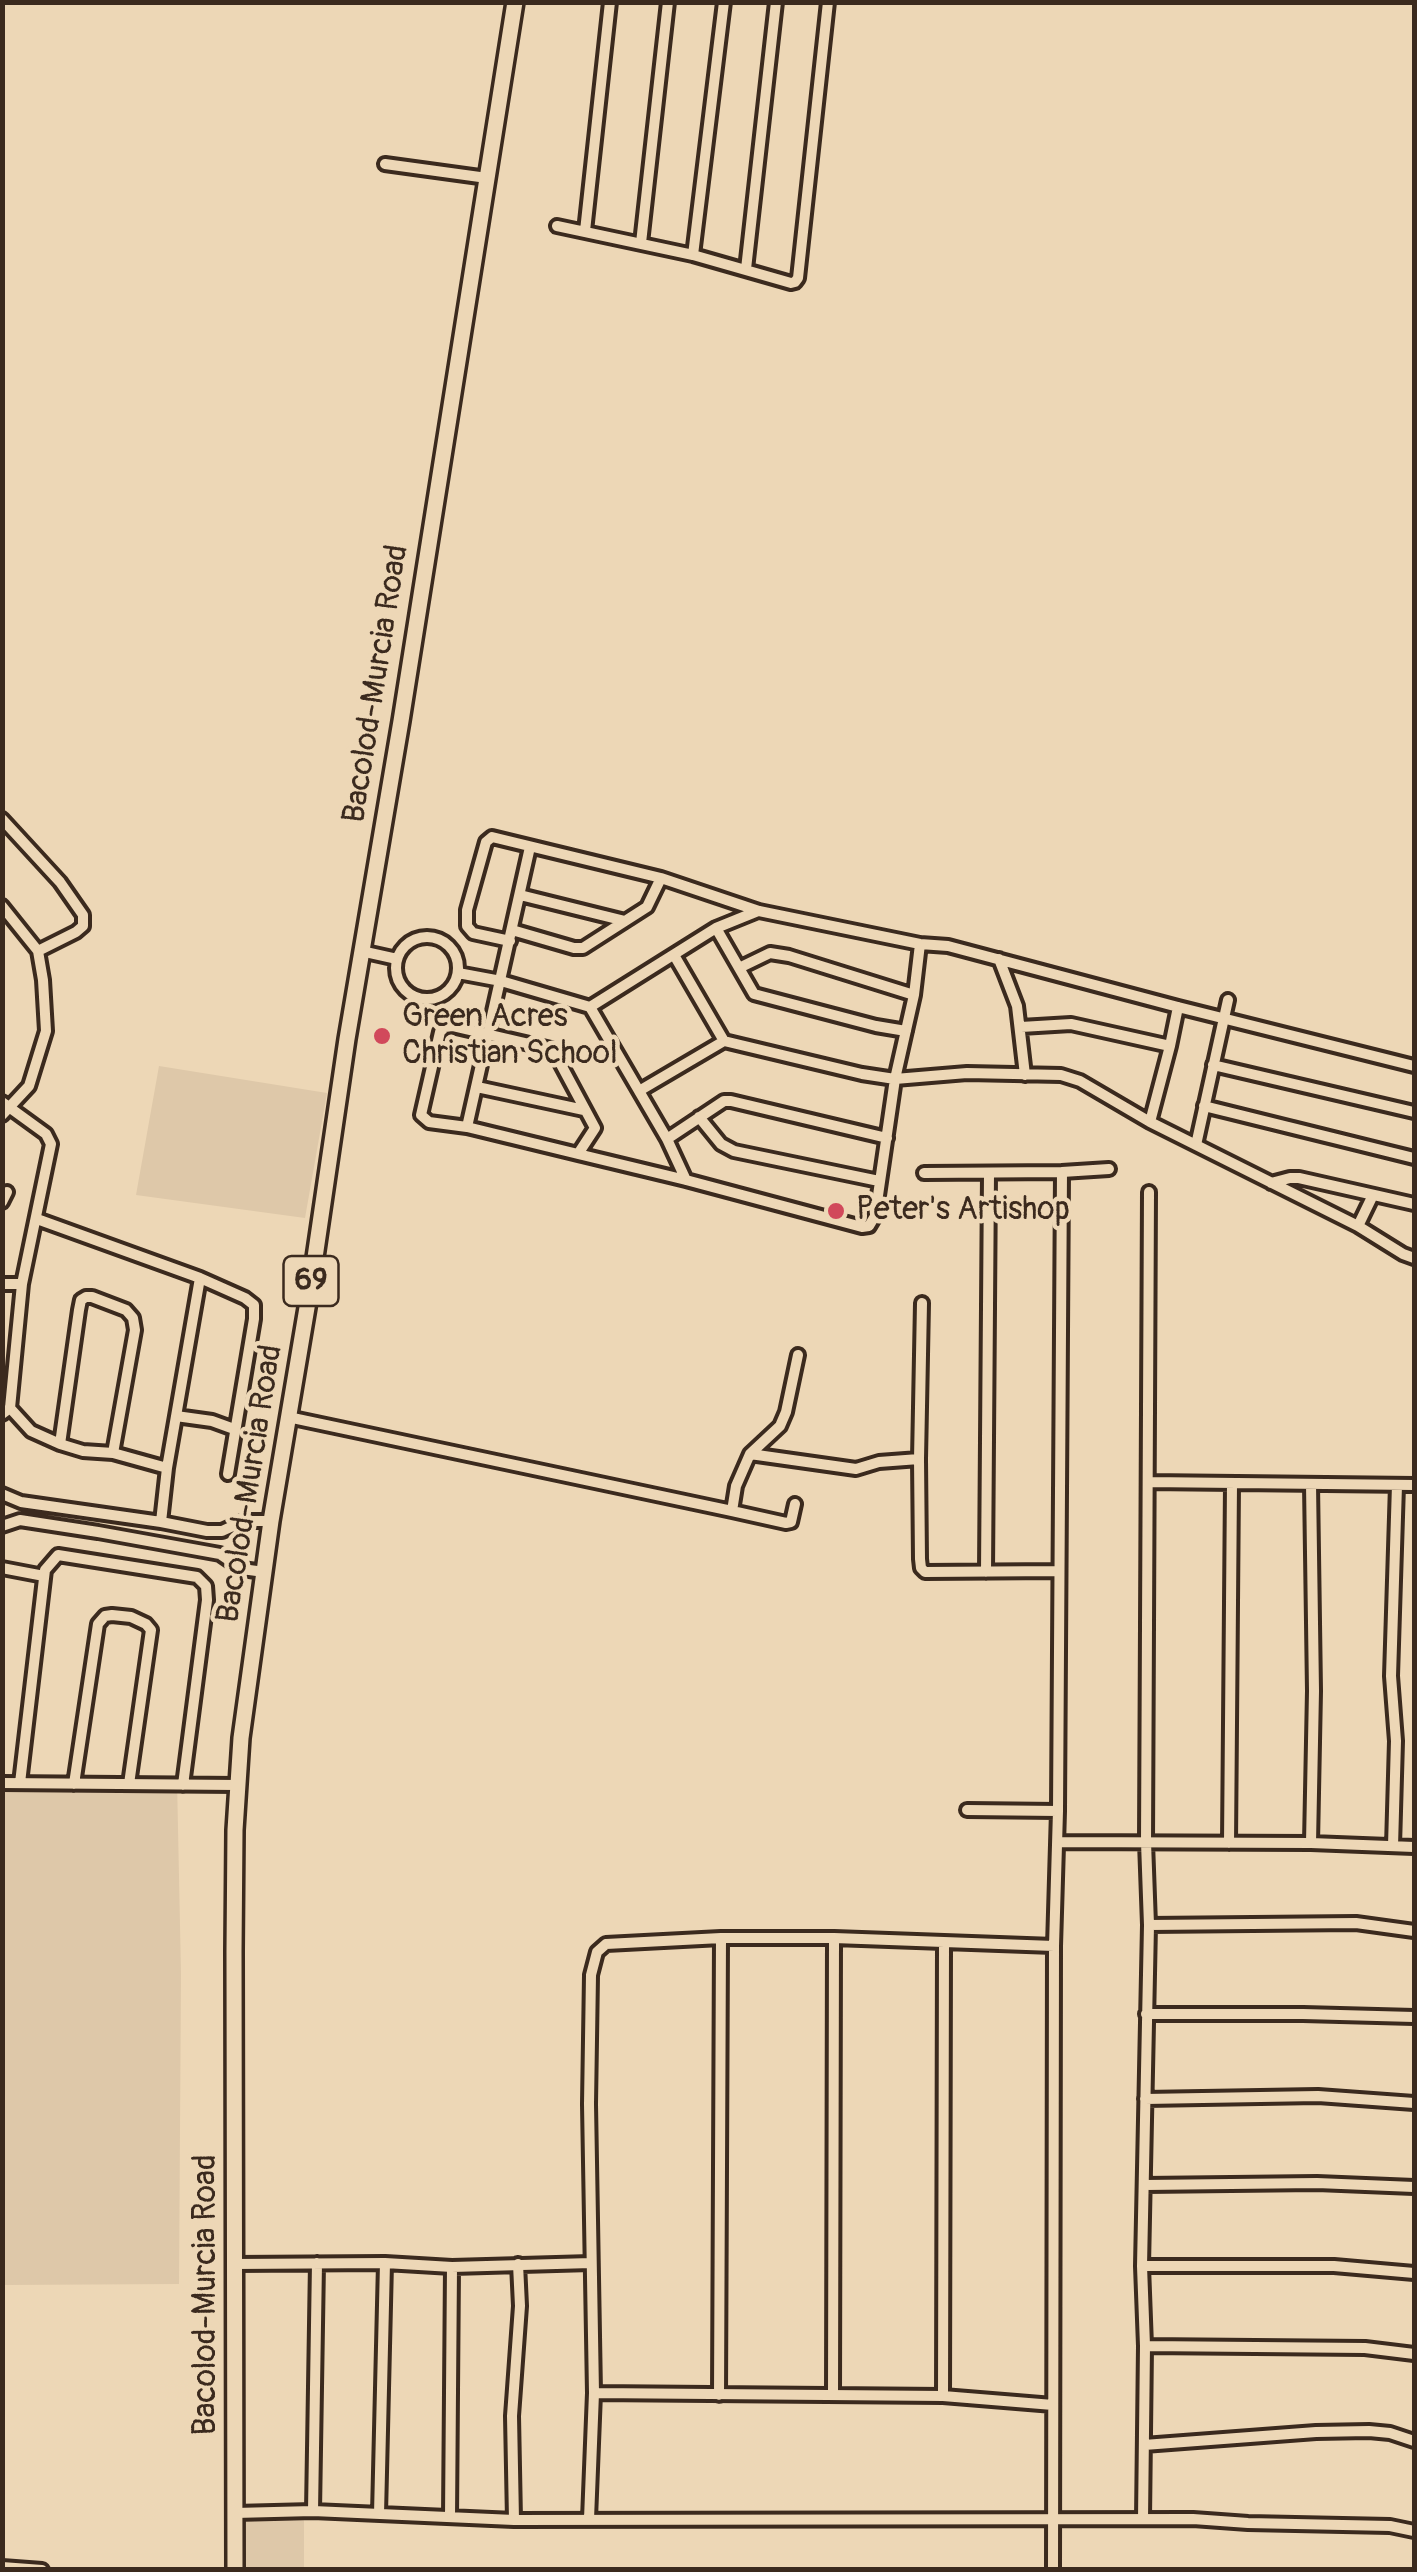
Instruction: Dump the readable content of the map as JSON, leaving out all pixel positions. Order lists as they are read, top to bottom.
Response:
{
  "streets": {
    "main road": ["Bacolod-Murcia Road", "69"]
  },
  "places": ["Green Acres Christian School", "Peter's Artishop"]
}
